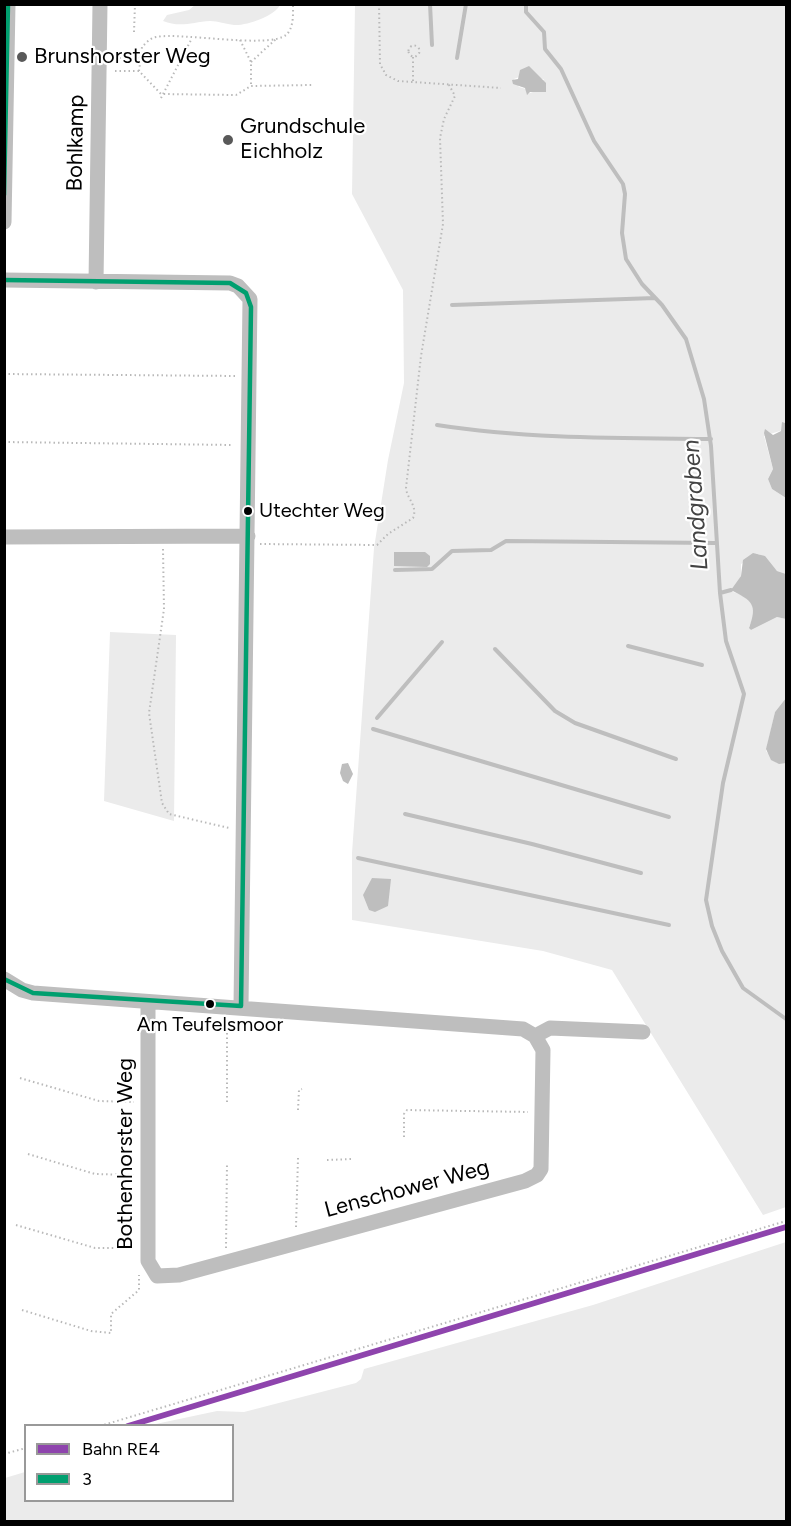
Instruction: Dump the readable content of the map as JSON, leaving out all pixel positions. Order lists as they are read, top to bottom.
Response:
{
  "streets": {
    "street": ["Bohlkamp", "Bothenhorster Weg", "Lenschower Weg"]
  },
  "crossings": [
    ["Bothenhorster Weg", "Lenschower Weg"]
  ],
  "water": ["Landgraben"],
  "places": [
    "Brunshorster Weg",
    "Grundschule Eichholz",
    "Utechter Weg",
    "Am Teufelsmoor"
  ],
  "lines": ["transit line 3", "rail line RE4"],
  "legend": ["Bahn RE4", "3"]
}
